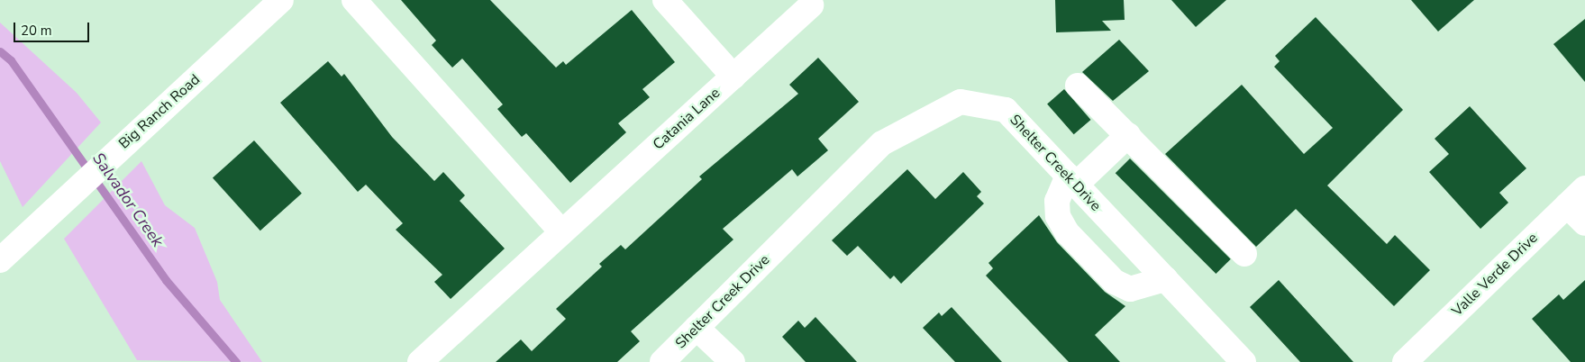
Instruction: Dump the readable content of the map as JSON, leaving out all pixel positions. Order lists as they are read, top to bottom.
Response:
{
  "streets": {
    "street": [
      "Big Ranch Road",
      "Catania Lane",
      "Shelter Creek Drive",
      "Valle Verde Drive"
    ]
  },
  "water": ["Salvador Creek"],
  "scale_bar": "20 m"
}
